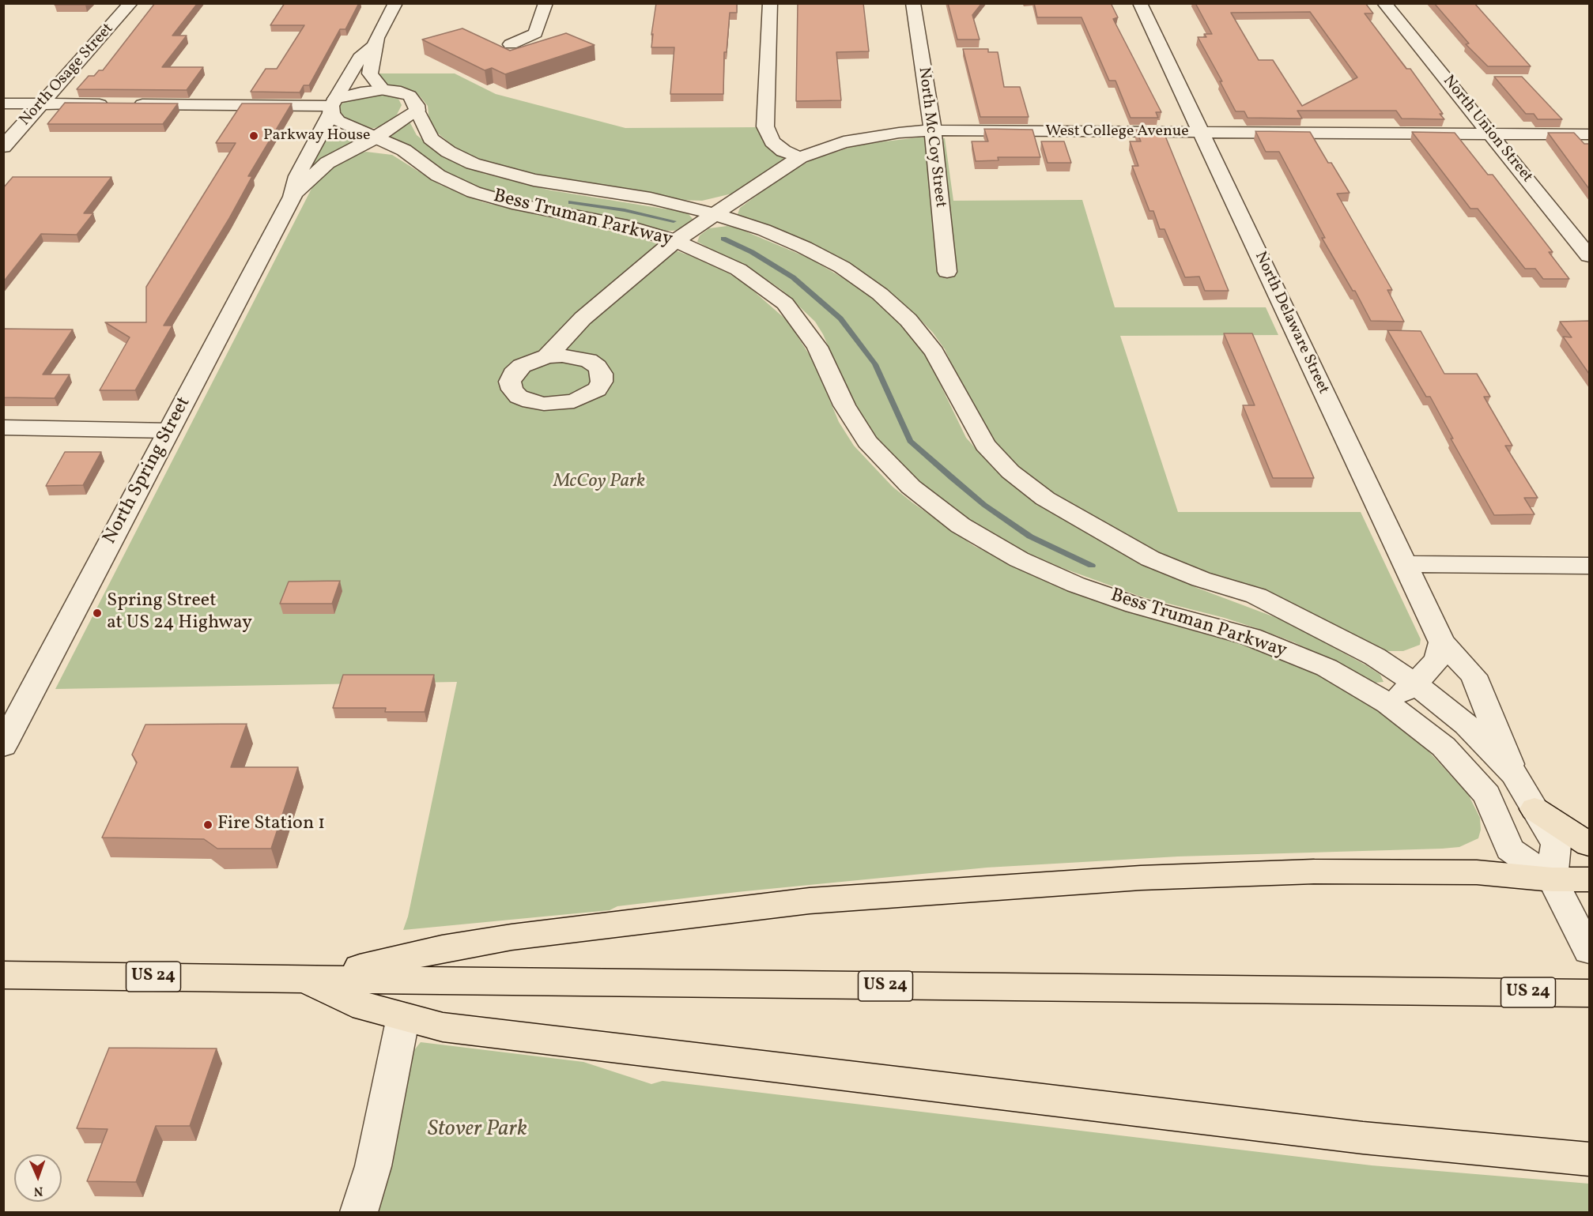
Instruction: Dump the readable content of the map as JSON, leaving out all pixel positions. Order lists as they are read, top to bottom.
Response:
{
  "streets": {
    "main road": ["US 24"],
    "street": [
      "North Osage Street",
      "North Union Street",
      "West College Avenue",
      "North Mc Coy Street",
      "Bess Truman Parkway",
      "North Delaware Street",
      "North Spring Street"
    ]
  },
  "crossings": [
    ["North Union Street", "West College Avenue"],
    ["West College Avenue", "North Mc Coy Street"],
    ["West College Avenue", "Bess Truman Parkway"],
    ["West College Avenue", "North Delaware Street"],
    ["Bess Truman Parkway", "North Delaware Street"],
    ["Bess Truman Parkway", "North Spring Street"]
  ],
  "parks": ["McCoy Park", "Stover Park"],
  "places": ["Parkway House", "Spring Street at US 24 Highway", "Fire Station 1"],
  "north": "bottom"
}
